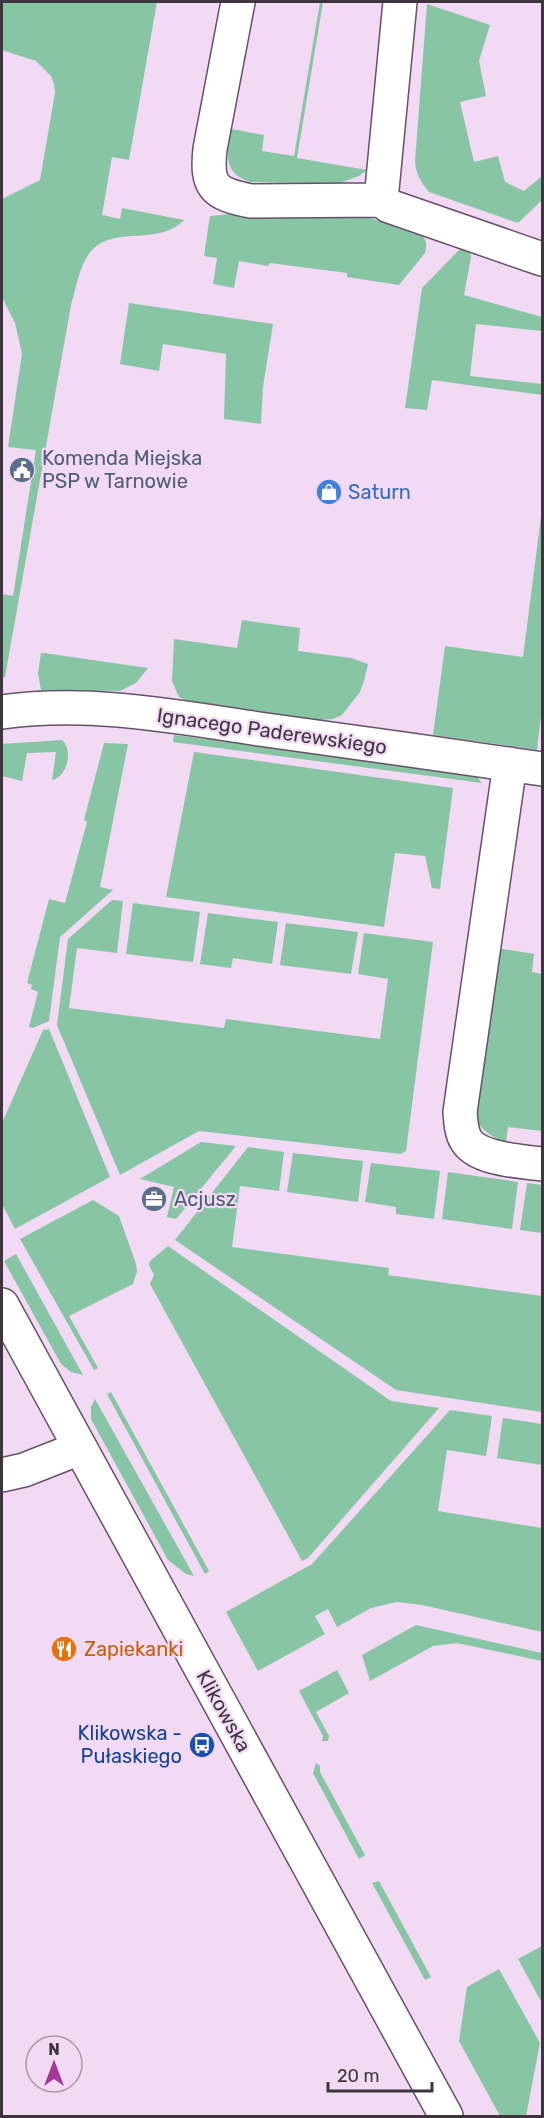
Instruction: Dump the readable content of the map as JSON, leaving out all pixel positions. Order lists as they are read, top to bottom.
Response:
{
  "streets": {
    "street": ["Ignacego Paderewskiego", "Klikowska"]
  },
  "places": {
    "public building": ["Komenda Miejska PSP w Tarnowie"],
    "shop": ["Saturn"],
    "office": ["Acjusz"],
    "restaurant": ["Zapiekanki"],
    "bus stop": ["Klikowska - Pułaskiego"]
  },
  "scale_bar": "20 m",
  "north": "top"
}
